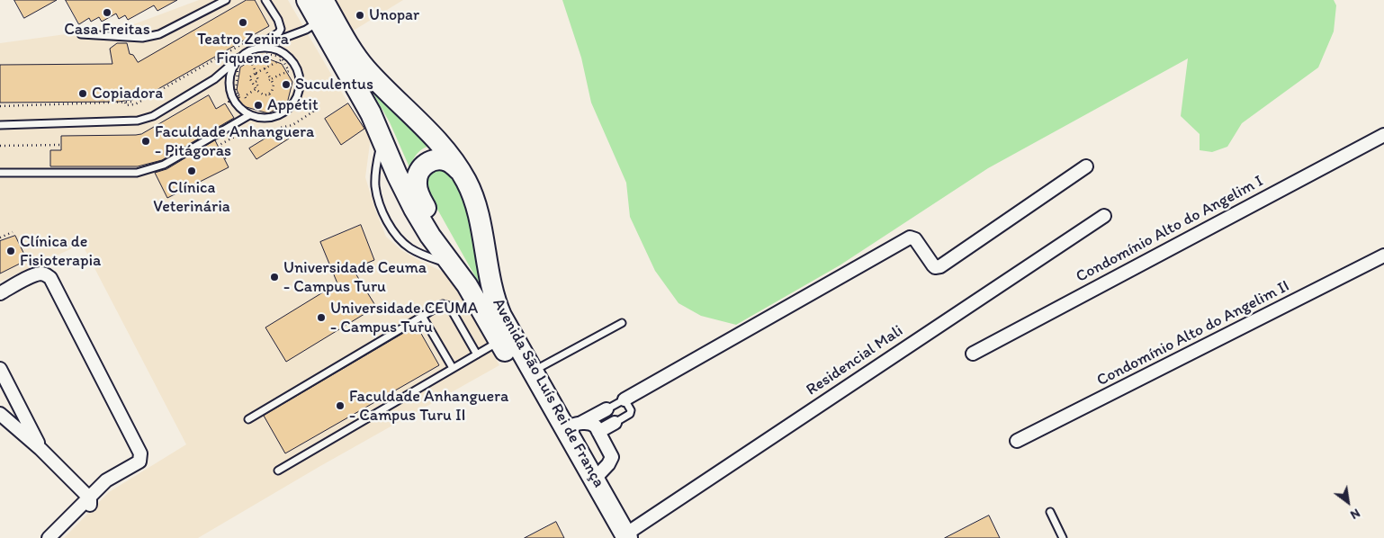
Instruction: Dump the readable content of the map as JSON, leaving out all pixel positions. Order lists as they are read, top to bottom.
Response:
{
  "streets": {
    "main road": ["Avenida São Luís Rei de França"],
    "street": ["Condomínio Alto do Angelim I", "Condomínio Alto do Angelim II", "Residencial Mali"]
  },
  "crossings": [
    ["Residencial Mali", "Avenida São Luís Rei de França"]
  ],
  "places": [
    "Casa Freitas",
    "Unopar",
    "Teatro Zenira Fiquene",
    "Suculentus",
    "Copiadora",
    "Appétit",
    "Faculdade Anhanguera - Pitágoras",
    "Clínica Veterinária",
    "Clínica de Fisioterapia",
    "Universidade Ceuma - Campus Turu",
    "Universidade CEUMA - Campus Turu",
    "Faculdade Anhanguera - Campus Turu II"
  ],
  "north": "bottom right"
}
